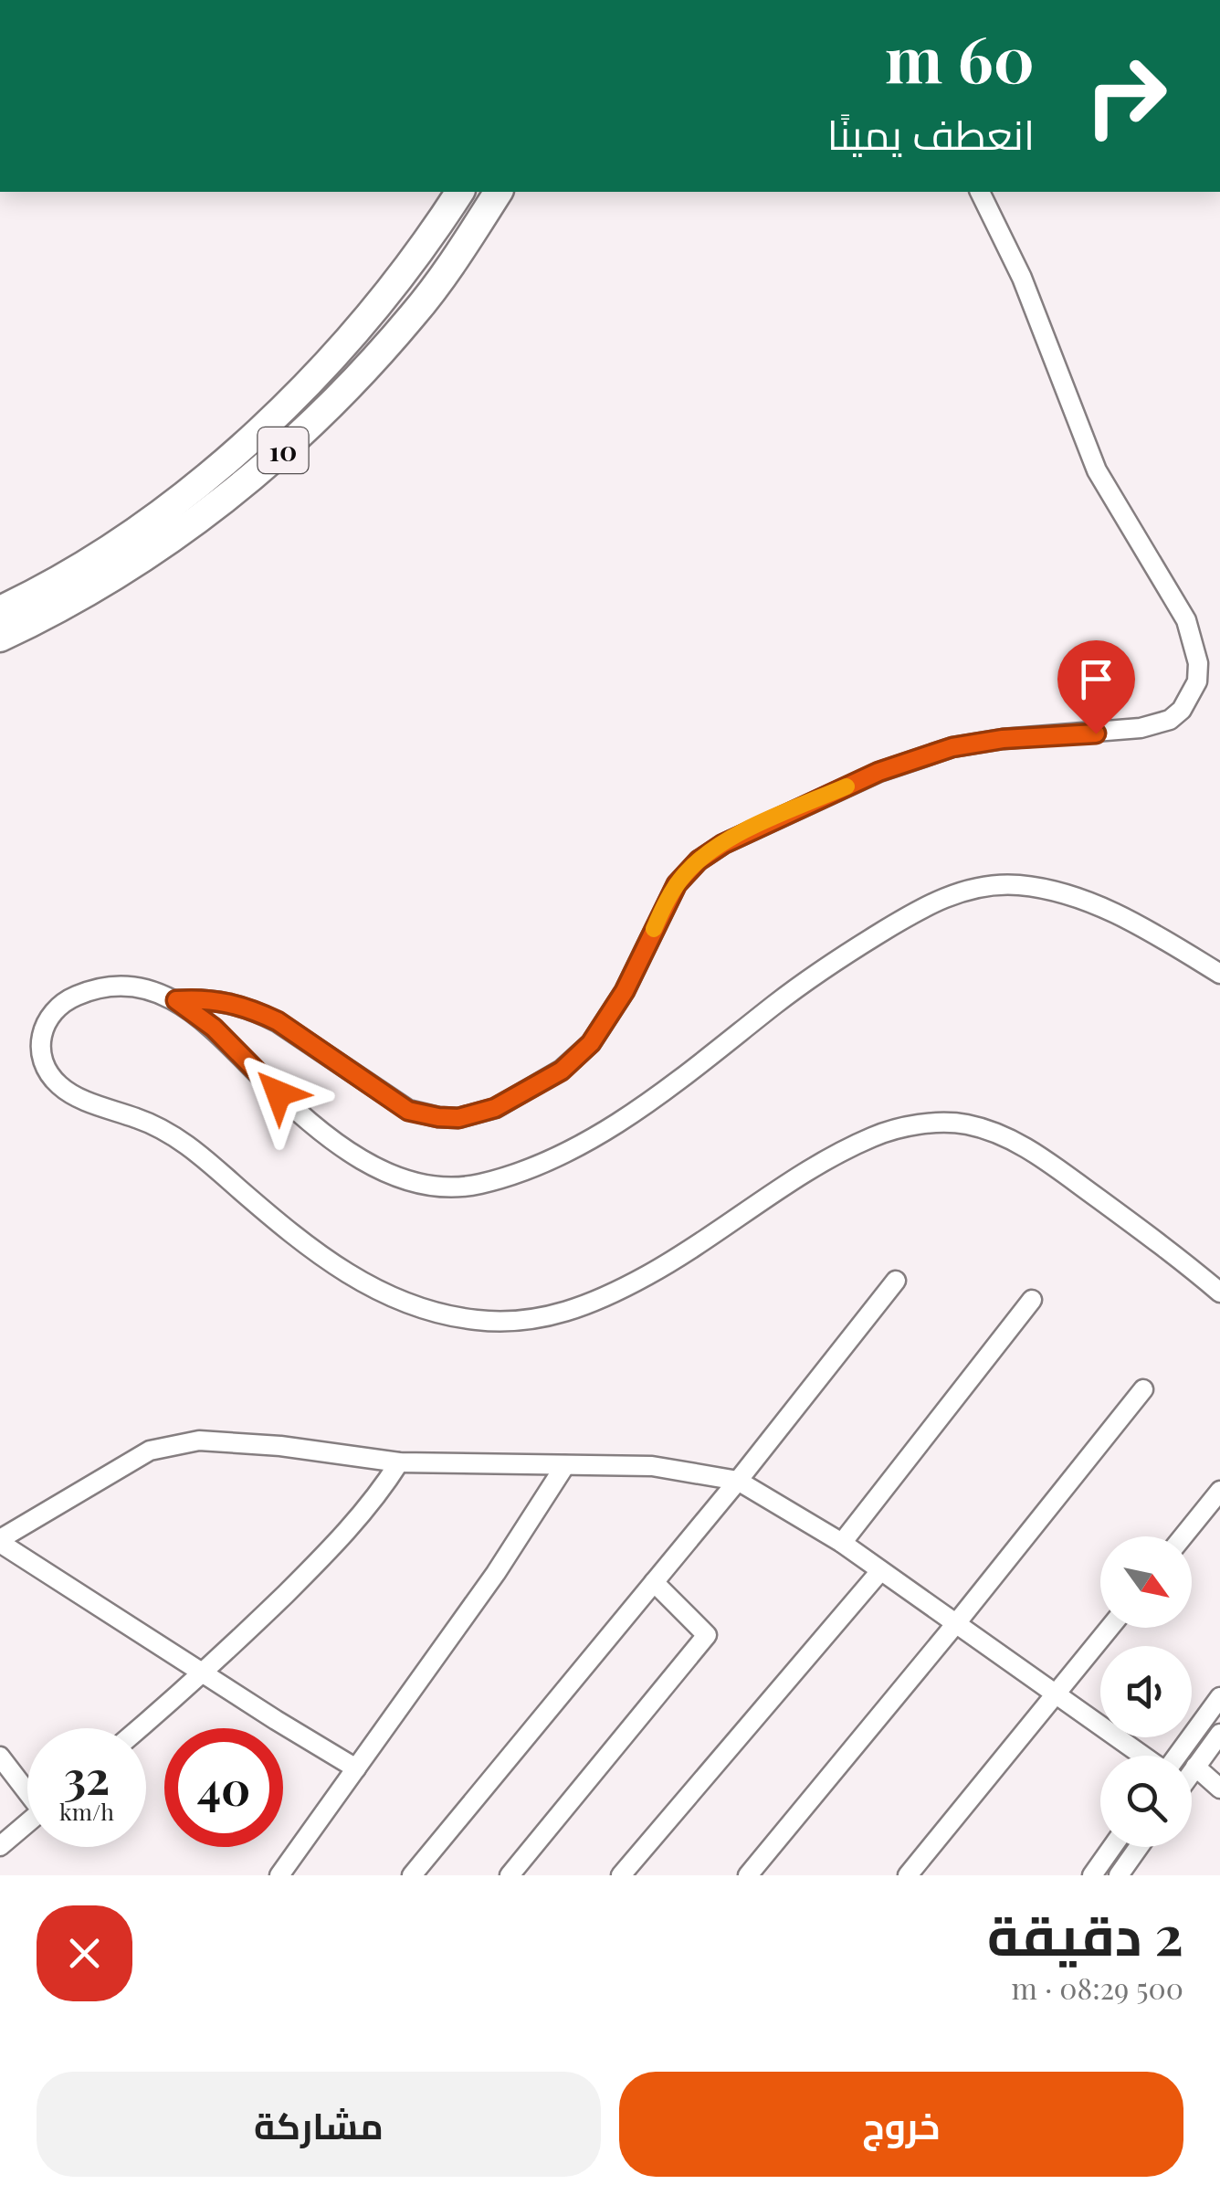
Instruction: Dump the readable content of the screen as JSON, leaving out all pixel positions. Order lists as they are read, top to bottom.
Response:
{
  "streets": {
    "highway": ["10"]
  },
  "north": "bottom right",
  "page": {
    "turn": ["60 m", "انعطف يمينًا"],
    "speed": "32 km/h",
    "limit": "40",
    "heading": ["2 دقيقة", "500 m · 08:29"],
    "buttons": ["خروج", "مشاركة"]
  }
}
